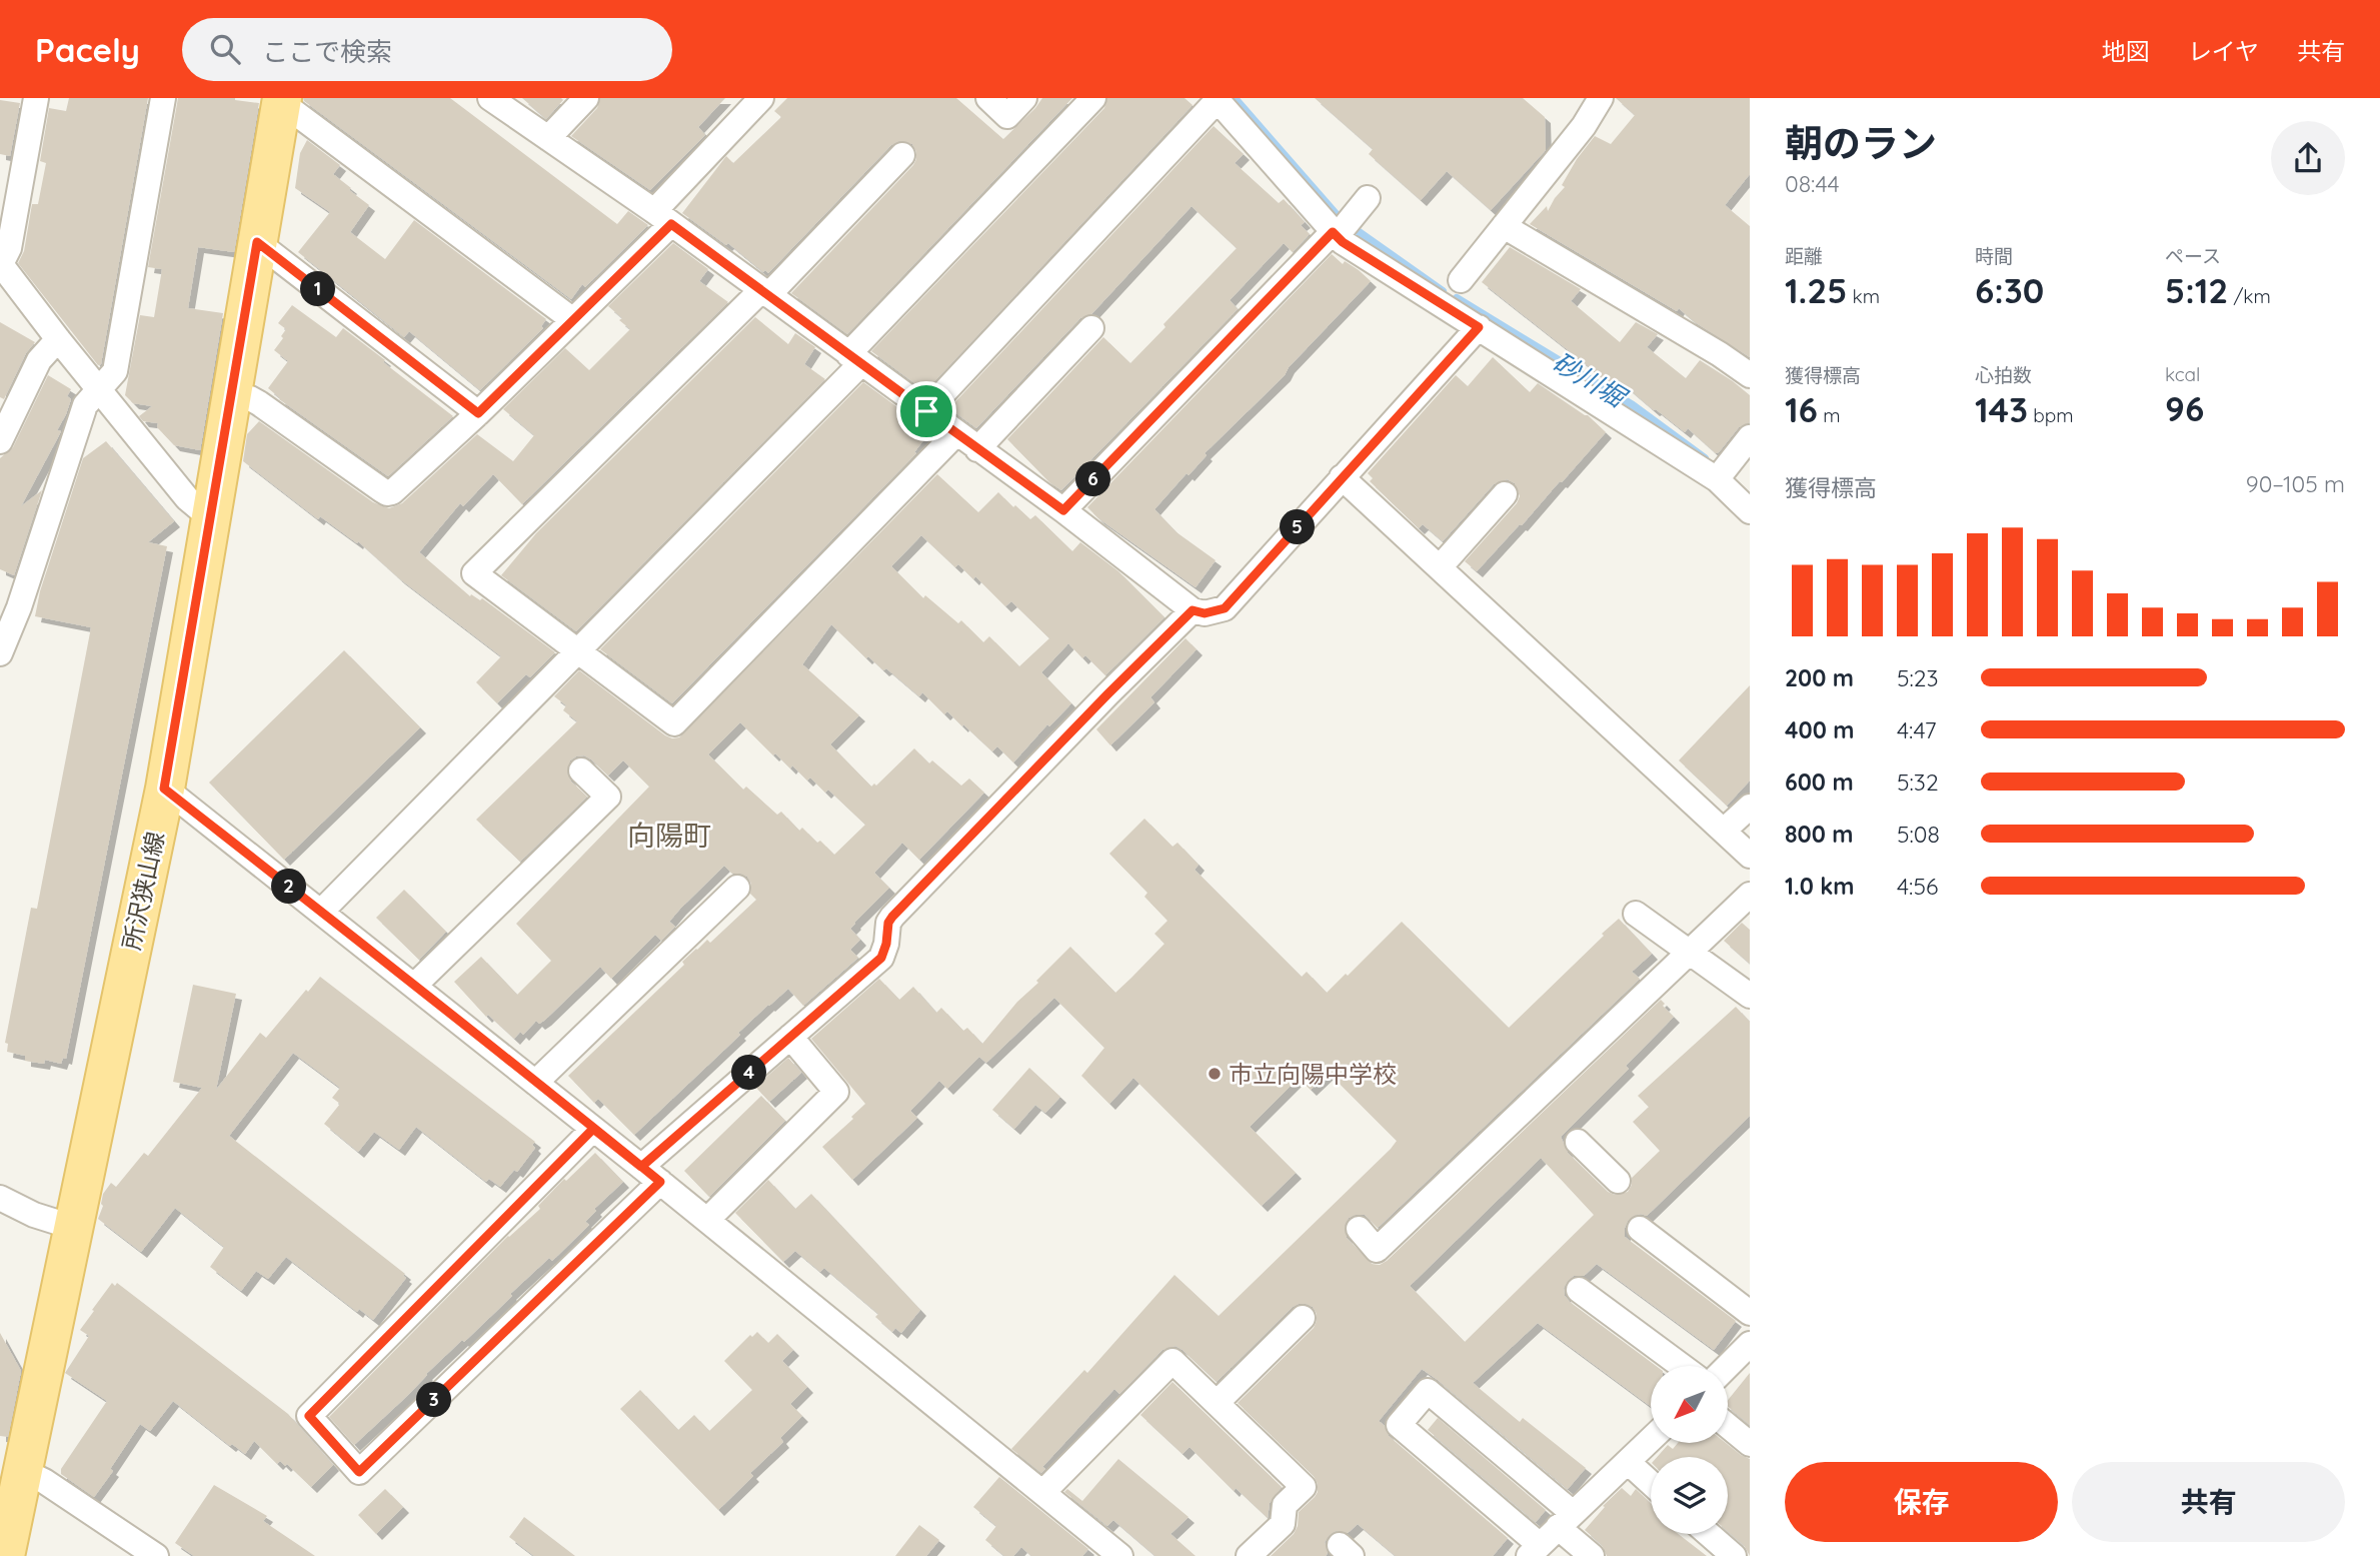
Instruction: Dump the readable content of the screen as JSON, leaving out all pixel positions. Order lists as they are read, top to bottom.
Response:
{
  "streets": {
    "main road": ["所沢狭山線"]
  },
  "districts": ["向陽町"],
  "water": ["砂川堀"],
  "places": ["市立向陽中学校"],
  "north": "bottom left",
  "page": {
    "header": "Pacely",
    "search": "ここで検索",
    "nav": ["地図", "レイヤ", "共有"],
    "heading": ["朝のラン", "08:44"],
    "stats": [
      ["距離", "1.25 km"],
      ["時間", "6:30"],
      ["ペース", "5:12 /km"],
      ["獲得標高", "16 m"],
      ["心拍数", "143 bpm"],
      ["kcal", "96"]
    ],
    "pins": [
      "1",
      "6",
      "5",
      "2",
      "4",
      "3"
    ],
    "chart": ["獲得標高", "90–105 m"],
    "list": [
      {
        "name": "200 m",
        "note": "5:23"
      },
      {
        "name": "400 m",
        "note": "4:47"
      },
      {
        "name": "600 m",
        "note": "5:32"
      },
      {
        "name": "800 m",
        "note": "5:08"
      },
      {
        "name": "1.0 km",
        "note": "4:56"
      }
    ],
    "buttons": ["保存", "共有"]
  }
}
